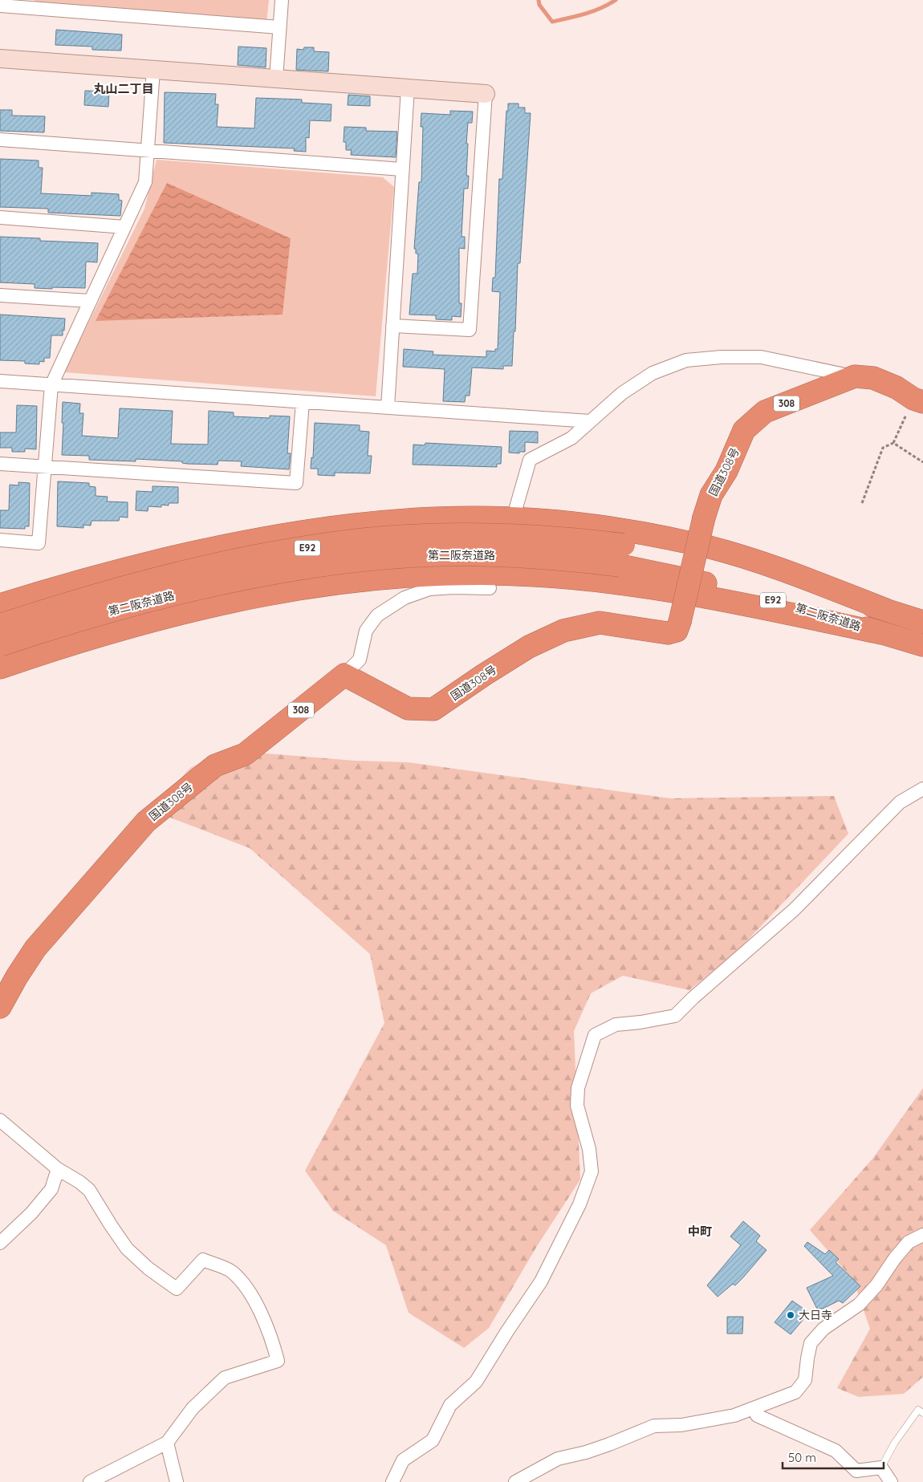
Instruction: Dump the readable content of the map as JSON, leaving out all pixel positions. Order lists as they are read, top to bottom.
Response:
{
  "streets": {
    "highway": [
      "308",
      "国道308号",
      "E92",
      "第二阪奈道路"
    ]
  },
  "districts": ["丸山二丁目", "中町"],
  "places": ["大日寺"],
  "scale_bar": "50 m"
}
